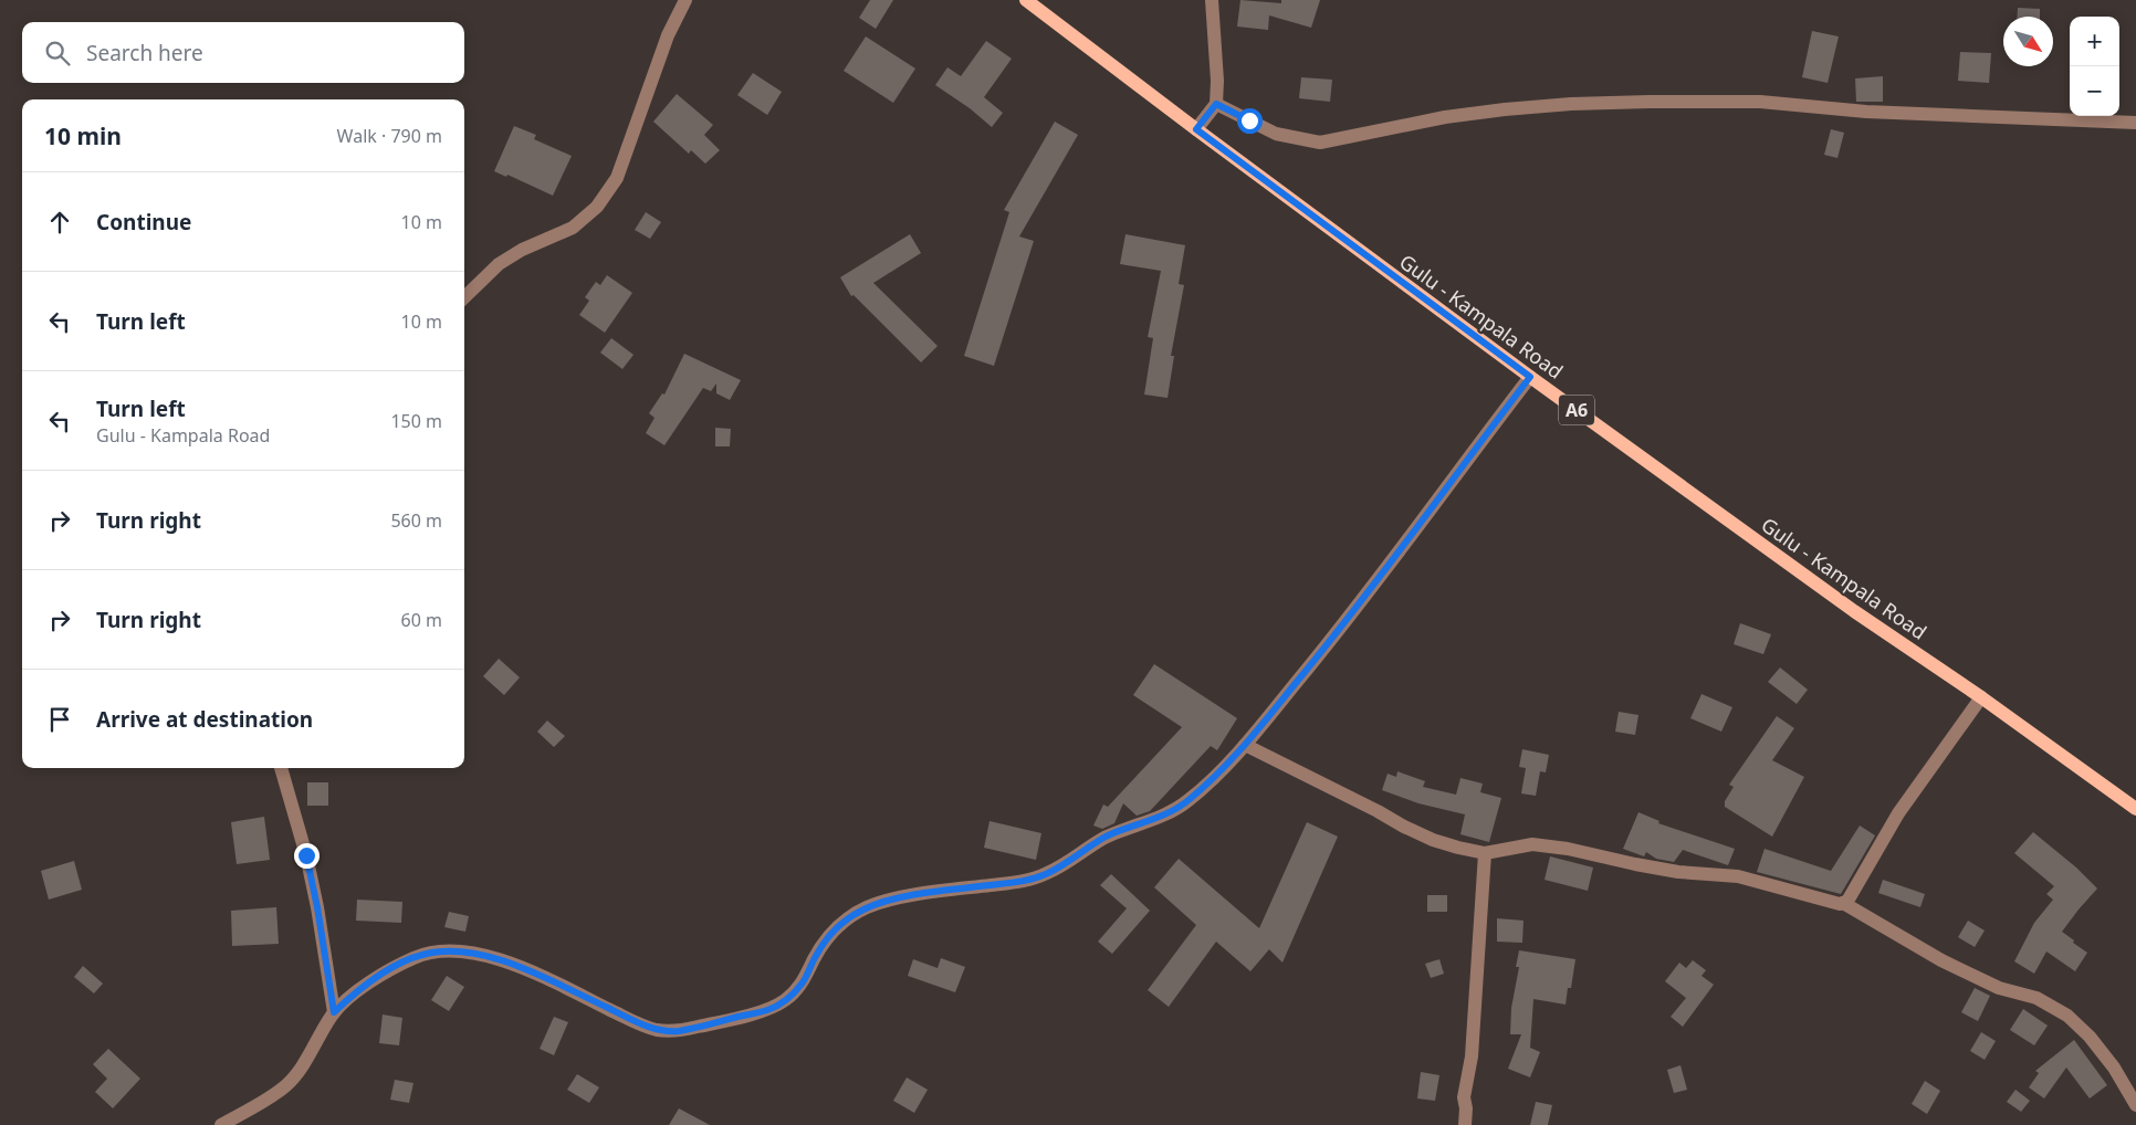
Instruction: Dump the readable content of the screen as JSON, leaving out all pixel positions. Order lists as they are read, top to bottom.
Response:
{
  "streets": {
    "main road": ["Gulu - Kampala Road", "A6"]
  },
  "north": "bottom right",
  "page": {
    "map_buttons": ["+", "−"],
    "search": "Search here",
    "heading": ["10 min", "Walk · 790 m"],
    "list": [
      ["Continue", "10 m"],
      ["Turn left", "10 m"],
      ["Turn left", "Gulu - Kampala Road", "150 m"],
      ["Turn right", "560 m"],
      ["Turn right", "60 m"],
      "Arrive at destination"
    ]
  }
}
